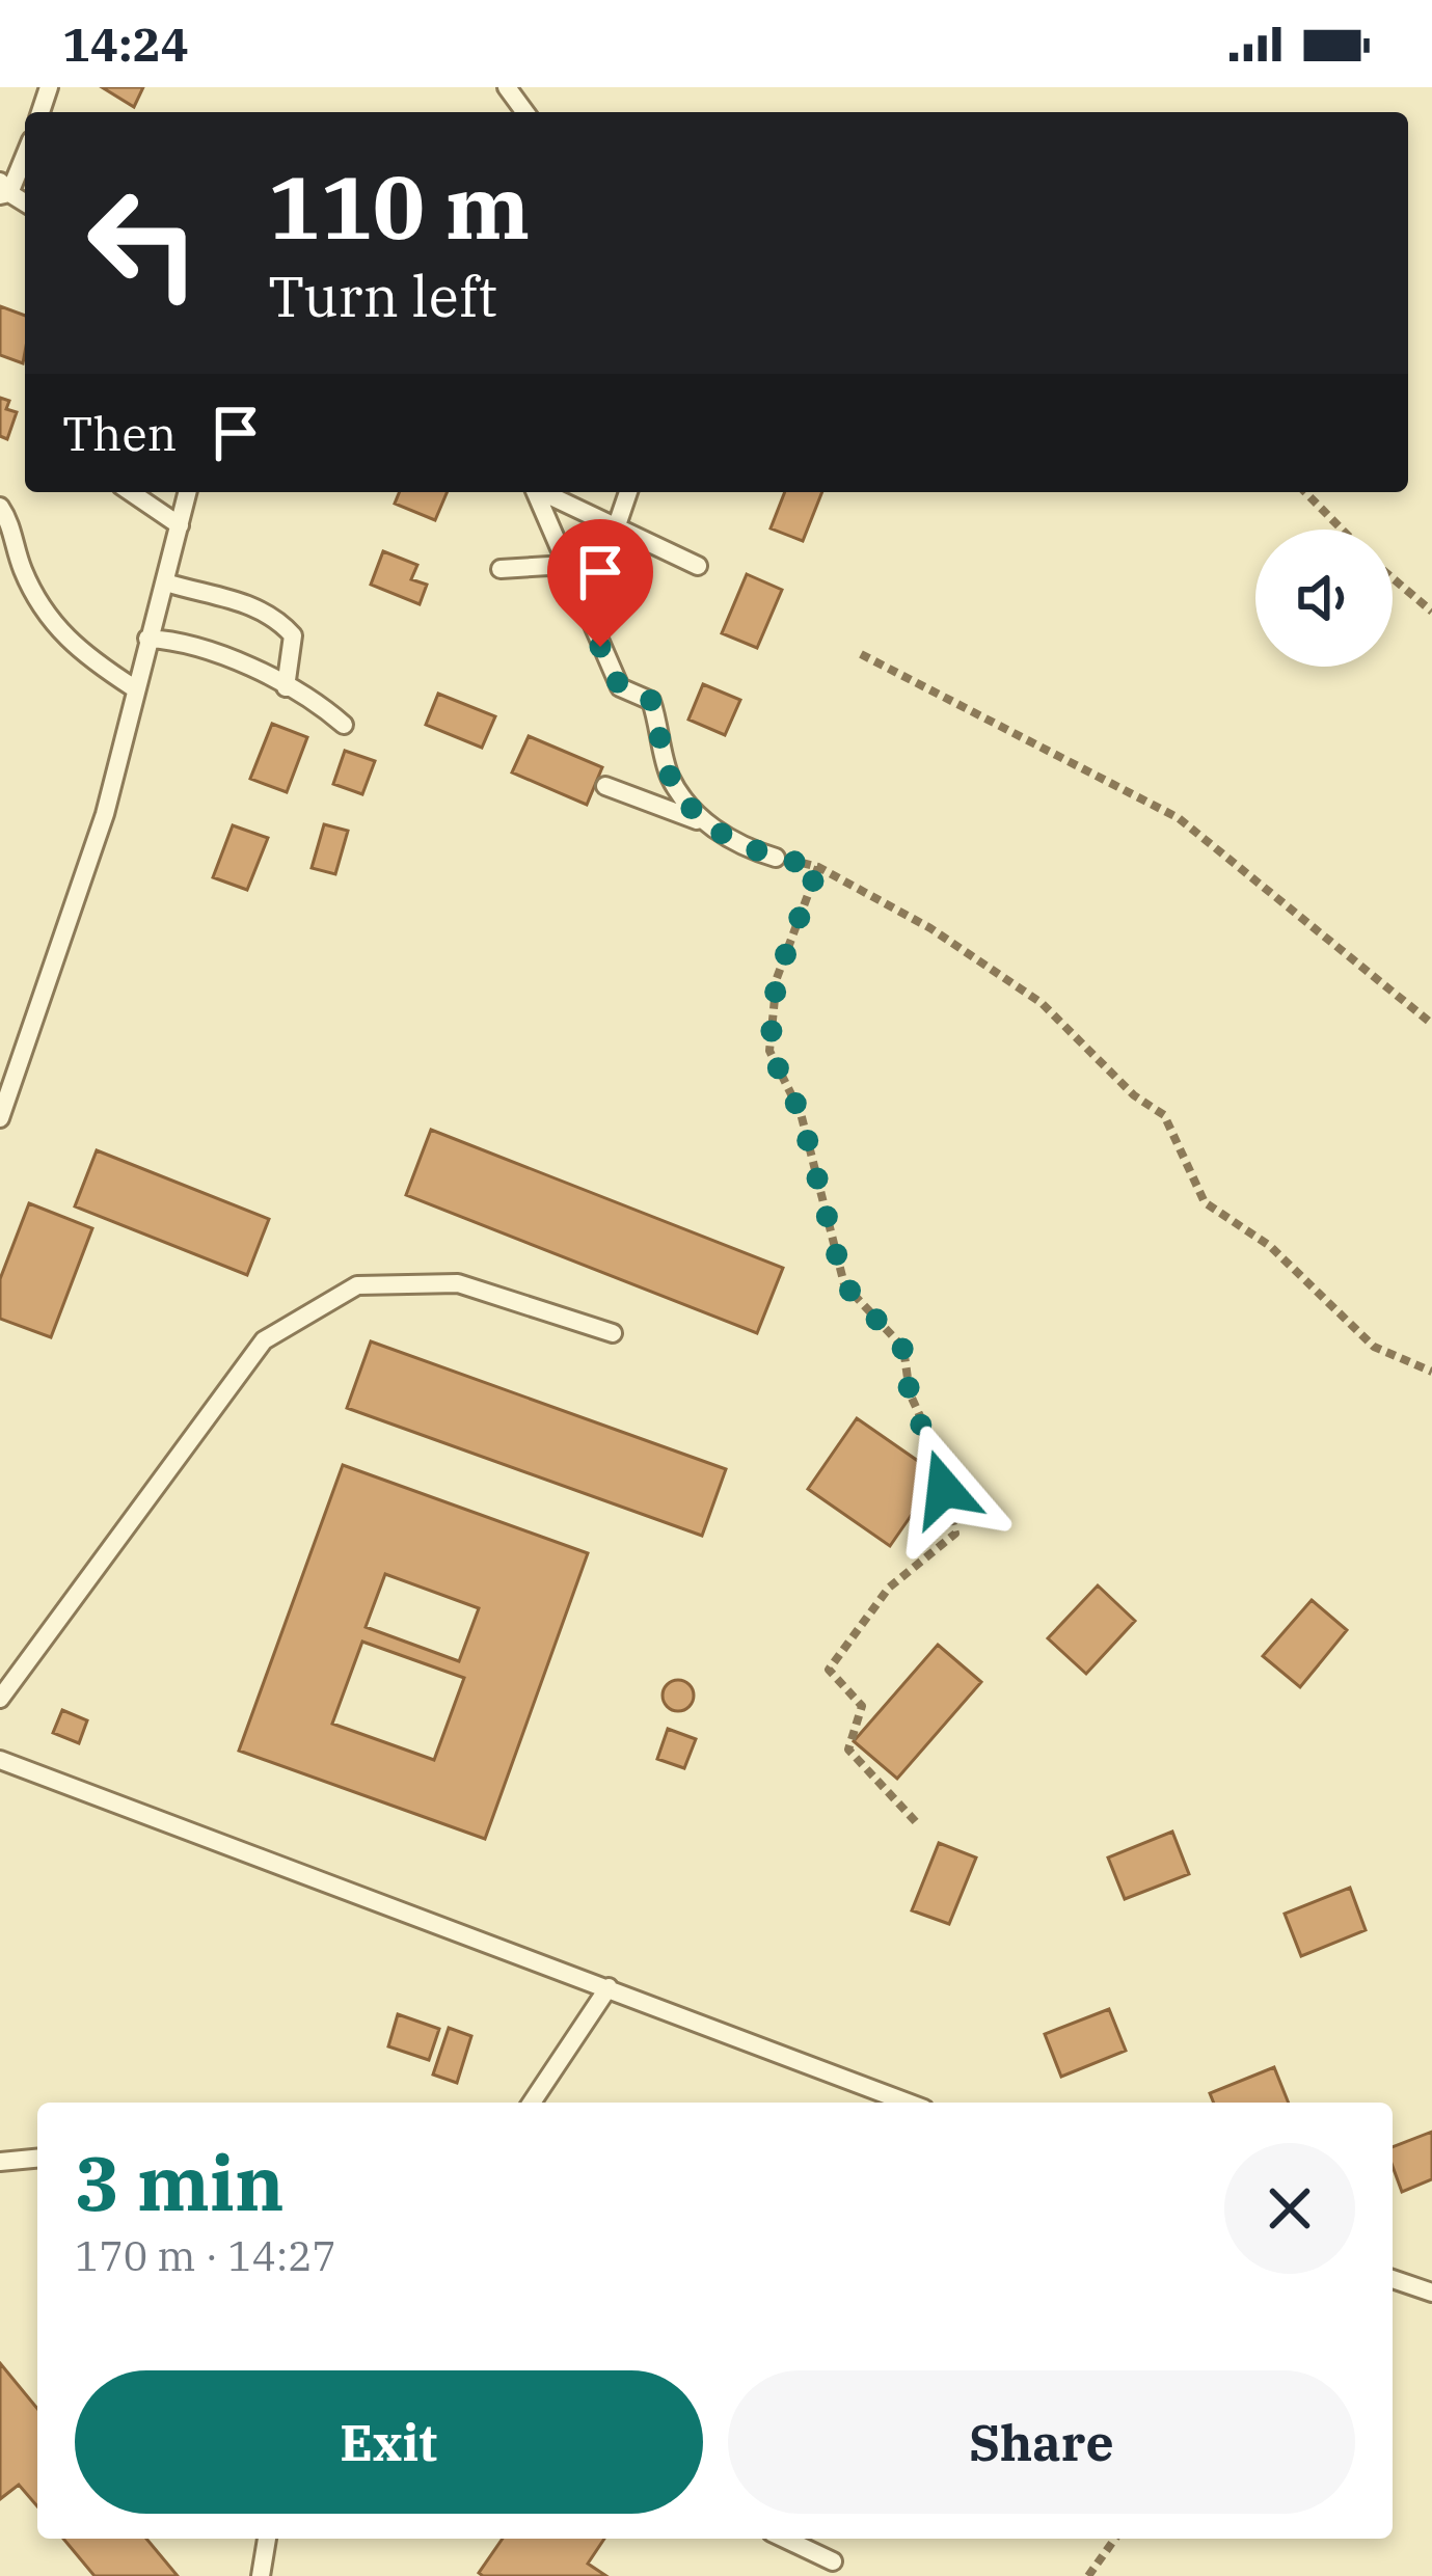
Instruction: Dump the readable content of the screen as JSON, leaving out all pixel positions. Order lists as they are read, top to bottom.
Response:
{
  "page": {
    "status": "14:24",
    "turn": ["110 m", "Turn left"],
    "then": "Then",
    "heading": ["3 min", "170 m · 14:27"],
    "buttons": ["Exit", "Share"]
  }
}
